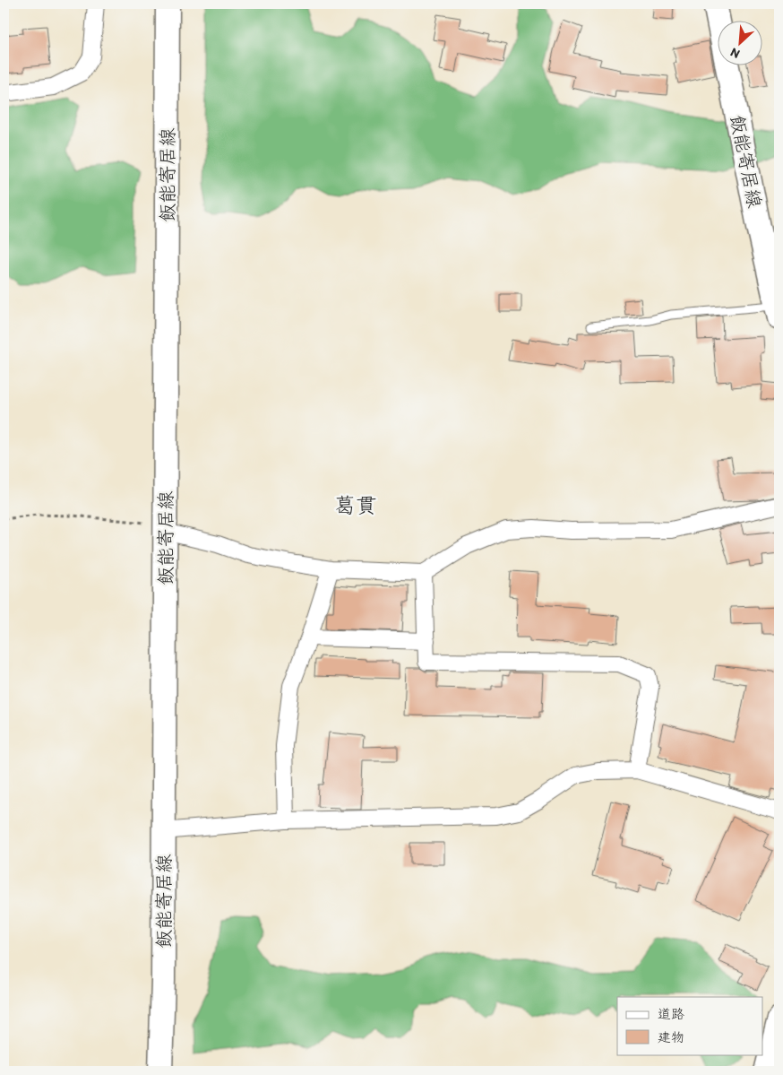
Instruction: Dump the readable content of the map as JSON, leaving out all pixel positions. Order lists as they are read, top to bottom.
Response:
{
  "streets": {
    "main road": ["飯能寄居線"]
  },
  "districts": ["葛貫"],
  "legend": ["道路", "建物"],
  "north": "bottom left"
}
